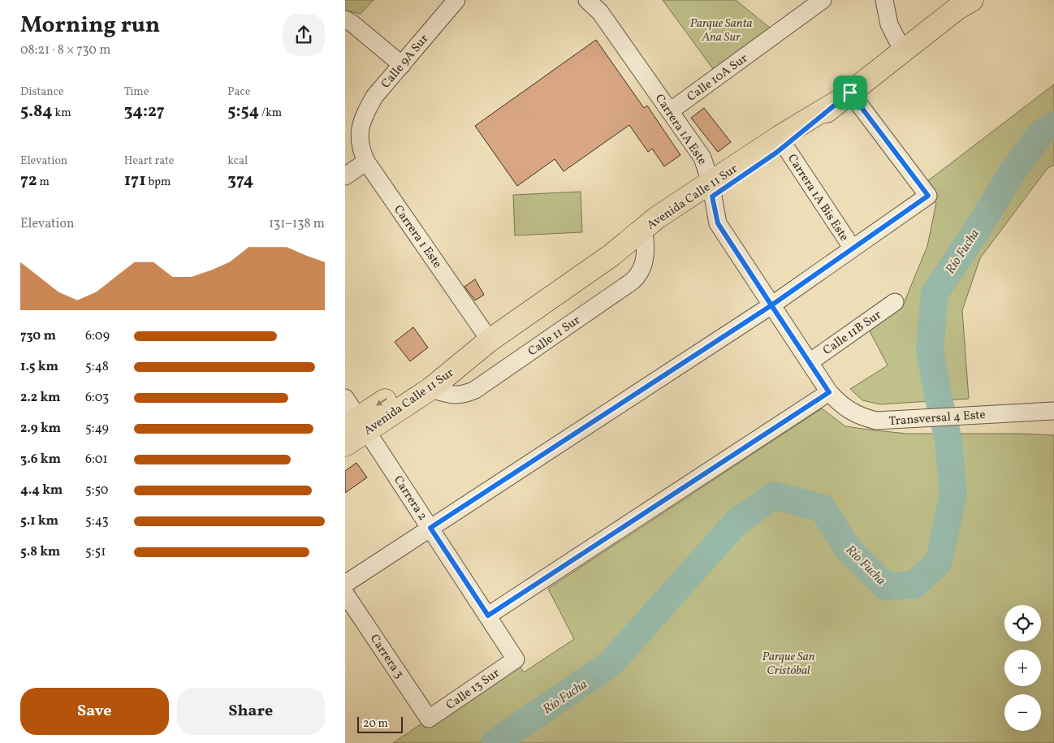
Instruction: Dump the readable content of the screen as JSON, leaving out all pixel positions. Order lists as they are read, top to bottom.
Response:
{
  "streets": {
    "main road": ["Avenida Calle 11 Sur"],
    "street": [
      "Calle 9A Sur",
      "Calle 10A Sur",
      "Carrera 1A Este",
      "Carrera 1A Bis Este",
      "Carrera 1 Este",
      "Calle 11B Sur",
      "Calle 11 Sur",
      "Transversal 4 Este",
      "Carrera 2",
      "Carrera 3",
      "Calle 13 Sur"
    ]
  },
  "crossings": [
    ["Calle 9A Sur", "Carrera 1 Este"],
    ["Calle 10A Sur", "Carrera 1A Este"],
    ["Carrera 1A Este", "Avenida Calle 11 Sur"],
    ["Carrera 1A Este", "Calle 11B Sur"],
    ["Carrera 1A Este", "Transversal 4 Este"],
    ["Avenida Calle 11 Sur", "Carrera 1A Bis Este"],
    ["Avenida Calle 11 Sur", "Carrera 1 Este"],
    ["Avenida Calle 11 Sur", "Calle 11 Sur"],
    ["Avenida Calle 11 Sur", "Carrera 2"],
    ["Carrera 2", "Calle 13 Sur"],
    ["Carrera 3", "Calle 13 Sur"]
  ],
  "water": ["Río Fucha"],
  "parks": ["Parque Santa Ana Sur", "Parque San Cristóbal"],
  "scale_bar": "20 m",
  "page": {
    "heading": ["Morning run", "08:21 · 8 × 730 m"],
    "stats": [
      ["Distance", "5.84 km"],
      ["Time", "34:27"],
      ["Pace", "5:54 /km"],
      ["Elevation", "72 m"],
      ["Heart rate", "171 bpm"],
      ["kcal", "374"]
    ],
    "chart": ["Elevation", "131–138 m"],
    "list": [
      {
        "name": "730 m",
        "note": "6:09"
      },
      {
        "name": "1.5 km",
        "note": "5:48"
      },
      {
        "name": "2.2 km",
        "note": "6:03"
      },
      {
        "name": "2.9 km",
        "note": "5:49"
      },
      {
        "name": "3.6 km",
        "note": "6:01"
      },
      {
        "name": "4.4 km",
        "note": "5:50"
      },
      {
        "name": "5.1 km",
        "note": "5:43"
      },
      {
        "name": "5.8 km",
        "note": "5:51"
      }
    ],
    "map_buttons": ["+", "−"],
    "buttons": ["Save", "Share"],
    "scale": "20 m"
  }
}
